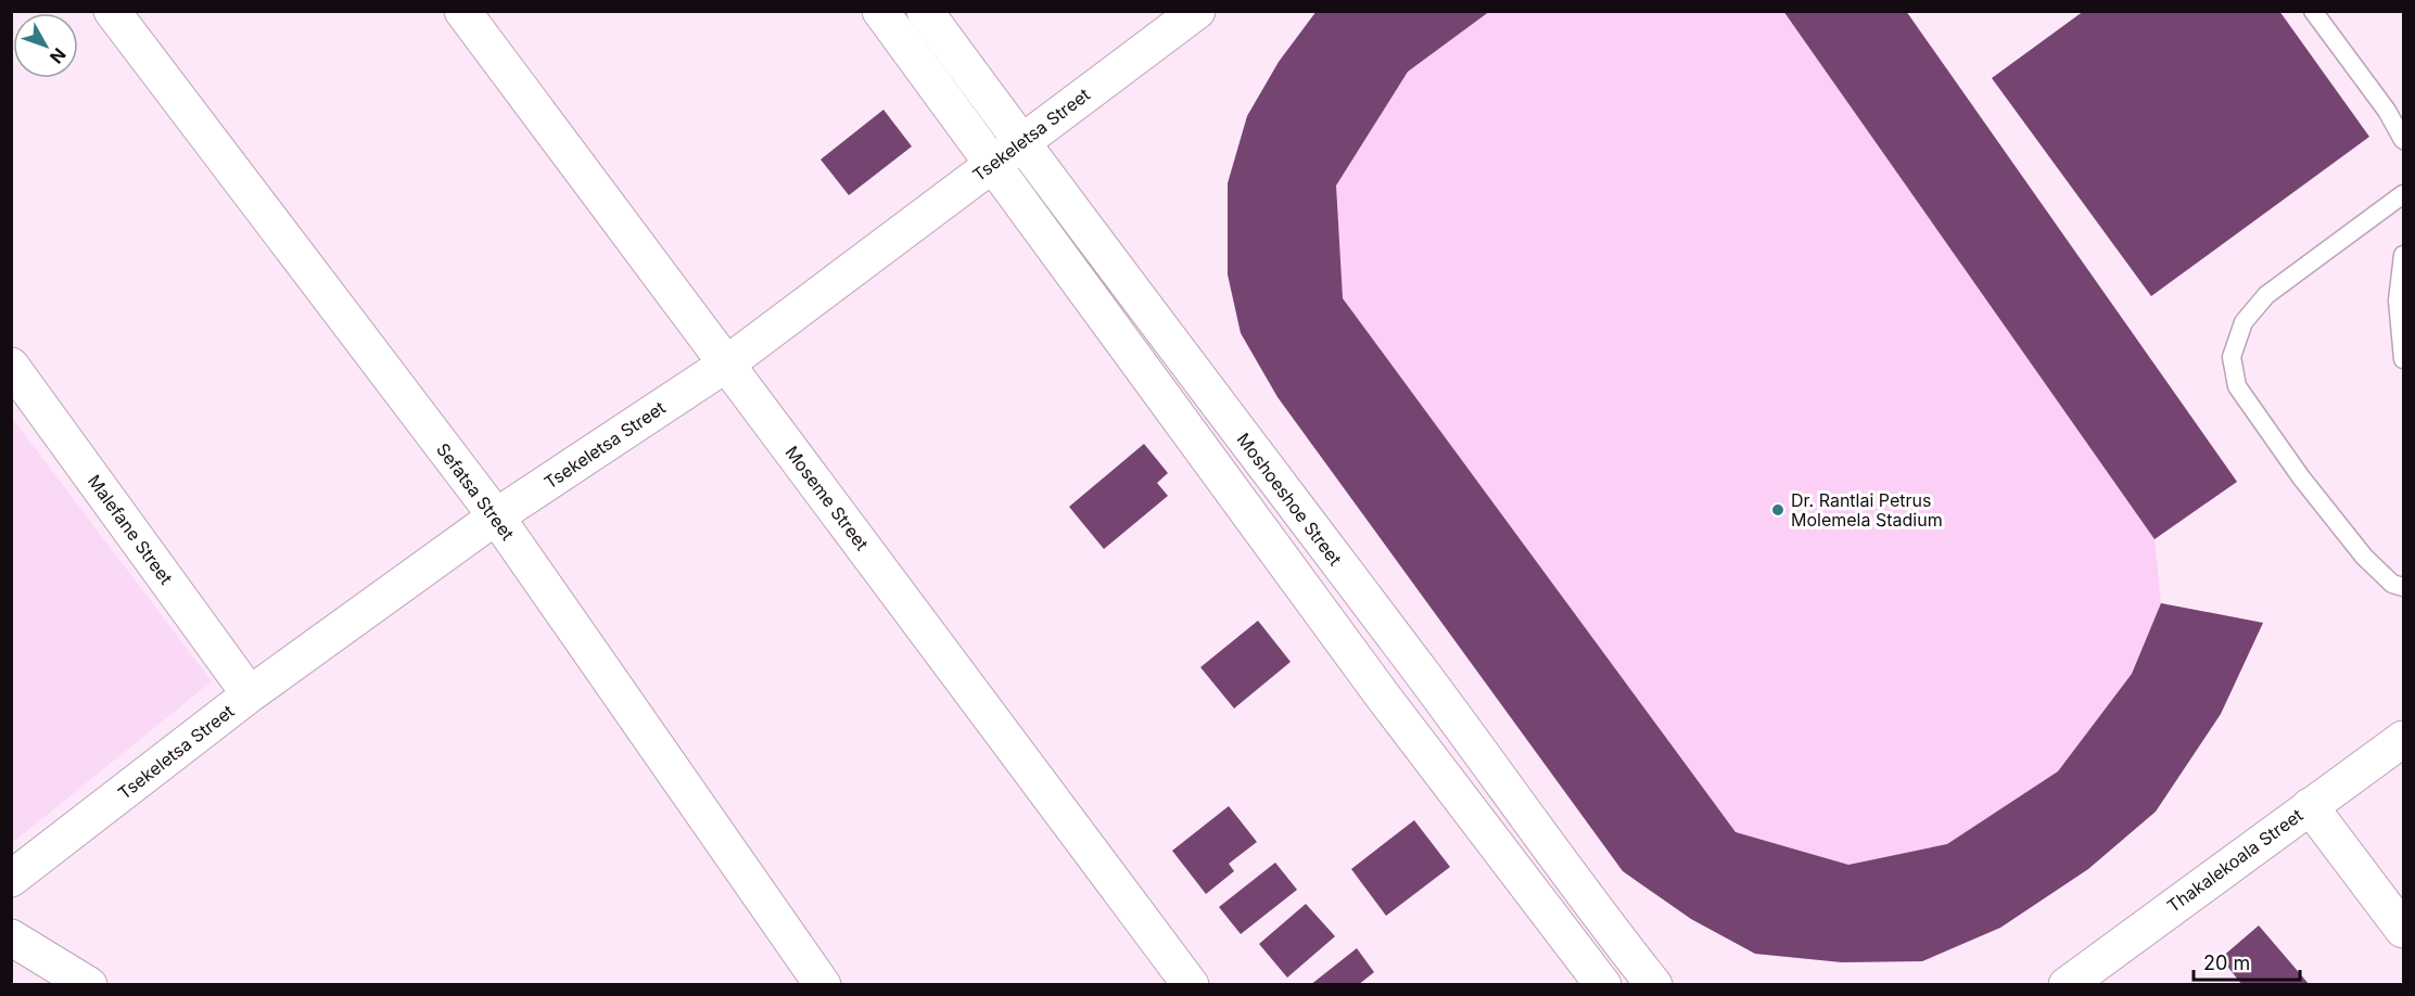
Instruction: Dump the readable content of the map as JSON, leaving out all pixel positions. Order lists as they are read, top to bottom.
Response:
{
  "streets": {
    "street": [
      "Tsekeletsa Street",
      "Sefatsa Street",
      "Moseme Street",
      "Moshoeshoe Street",
      "Malefane Street",
      "Thakalekoala Street"
    ]
  },
  "crossings": [
    ["Tsekeletsa Street", "Sefatsa Street"],
    ["Tsekeletsa Street", "Moseme Street"],
    ["Tsekeletsa Street", "Moshoeshoe Street"],
    ["Tsekeletsa Street", "Malefane Street"]
  ],
  "places": ["Dr. Rantlai Petrus Molemela Stadium"],
  "scale_bar": "20 m",
  "north": "bottom right"
}
